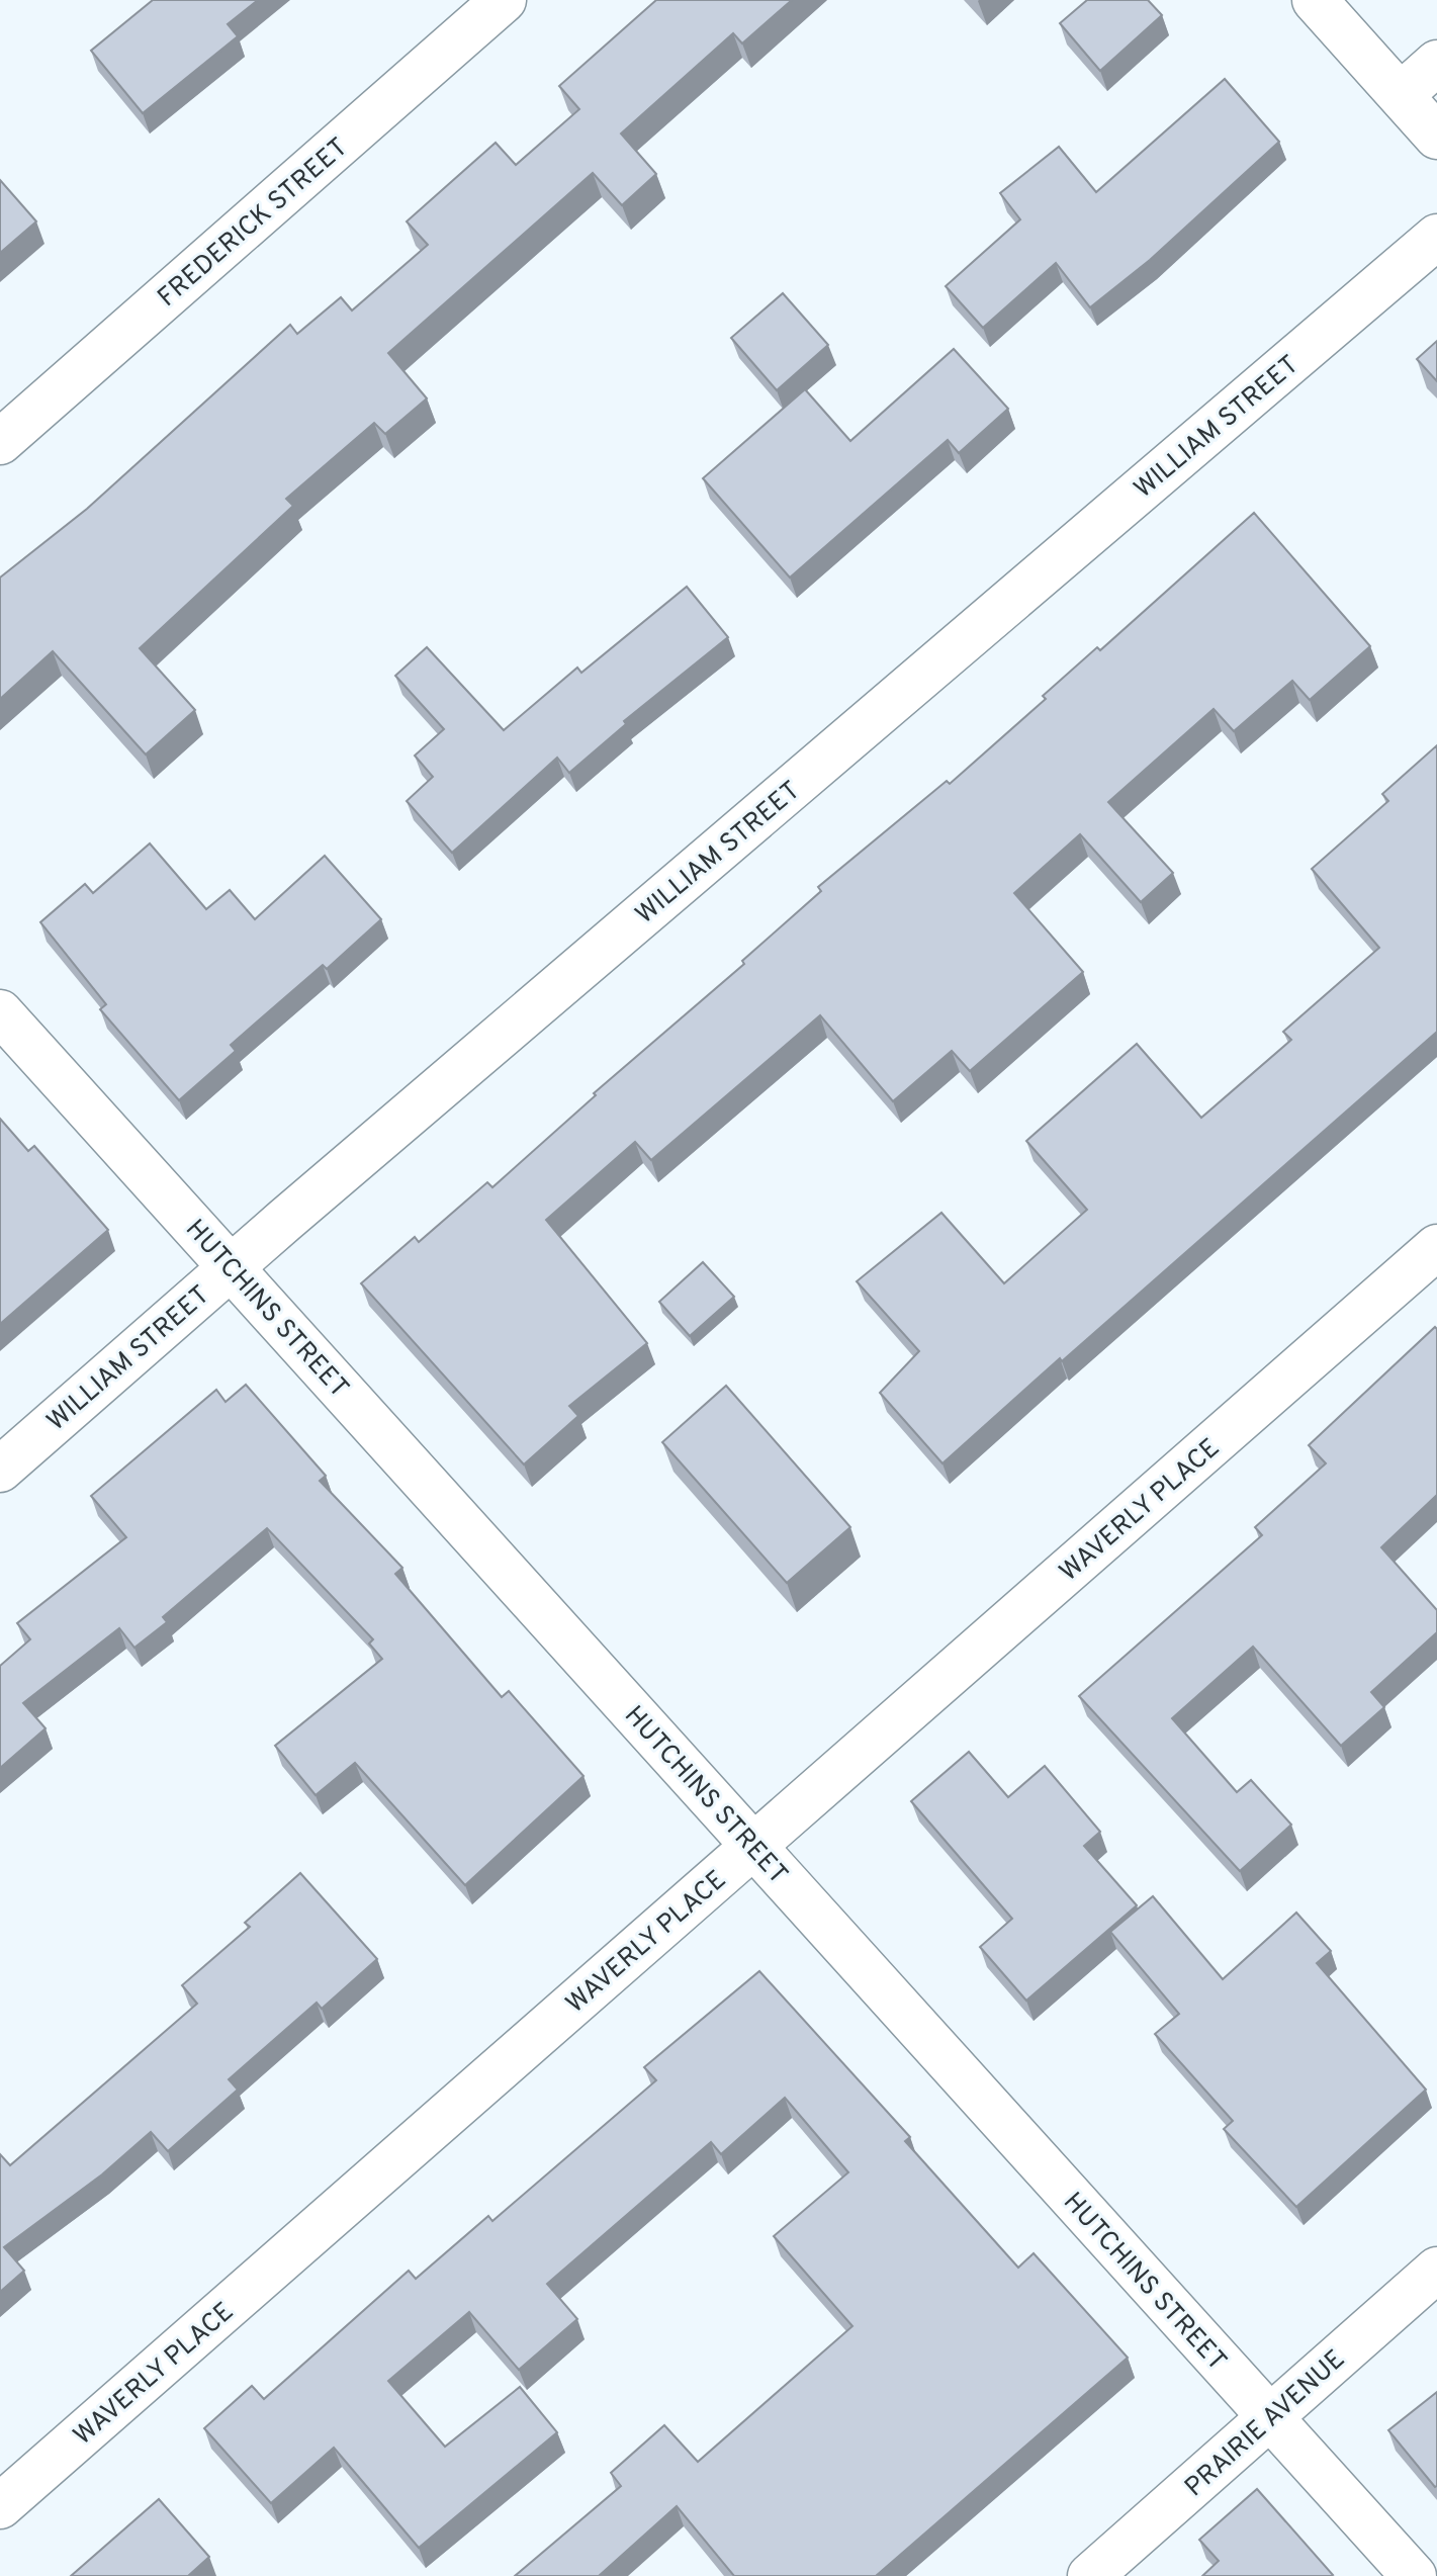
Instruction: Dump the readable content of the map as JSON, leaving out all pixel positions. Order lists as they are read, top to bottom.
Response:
{
  "streets": {
    "street": [
      "FREDERICK STREET",
      "WILLIAM STREET",
      "HUTCHINS STREET",
      "WAVERLY PLACE",
      "PRAIRIE AVENUE"
    ]
  },
  "crossings": [
    ["WILLIAM STREET", "HUTCHINS STREET"],
    ["HUTCHINS STREET", "WAVERLY PLACE"],
    ["HUTCHINS STREET", "PRAIRIE AVENUE"]
  ]
}
